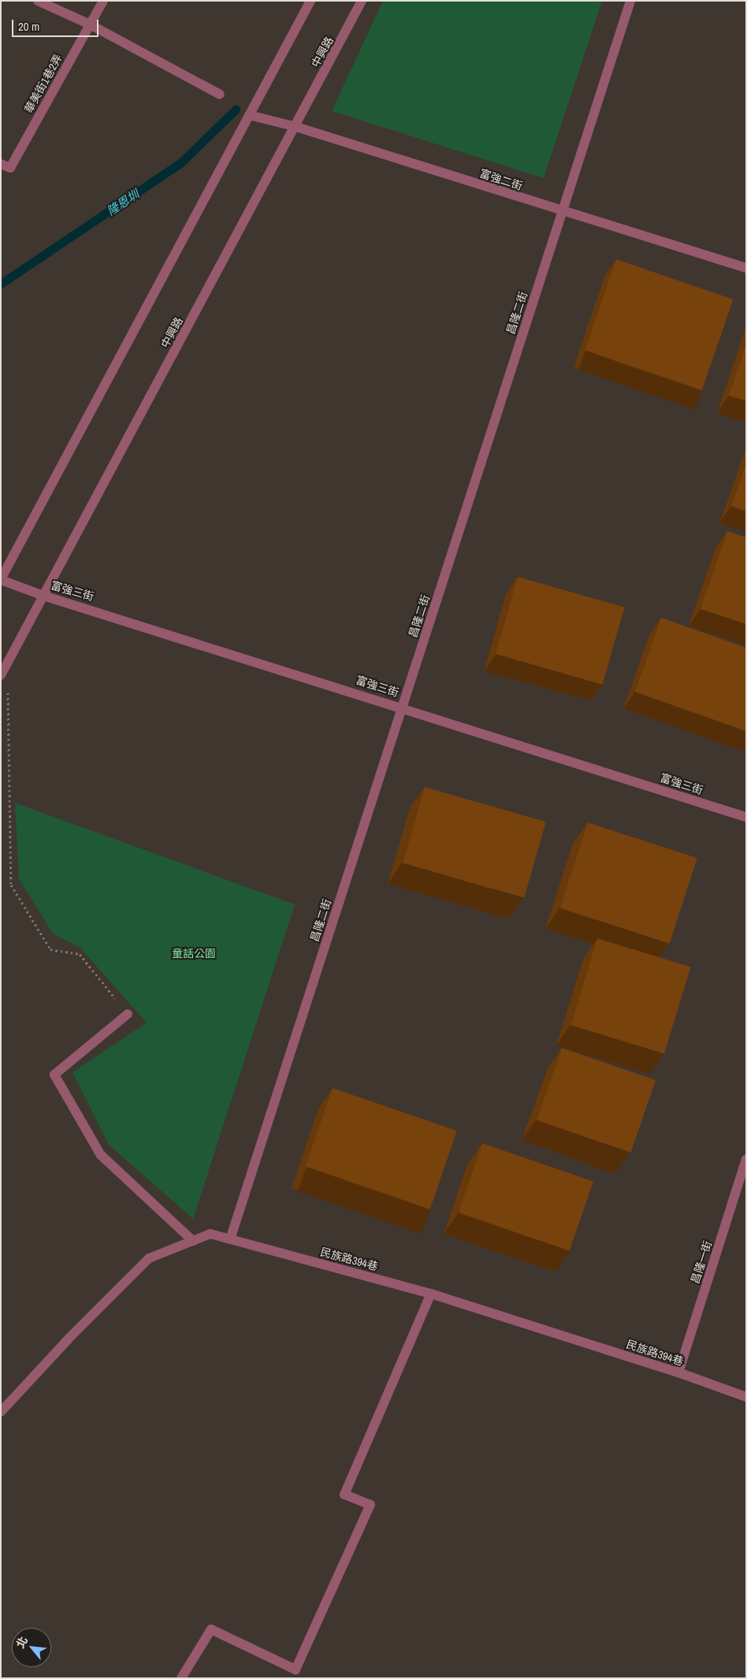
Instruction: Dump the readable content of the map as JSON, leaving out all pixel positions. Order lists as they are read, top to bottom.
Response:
{
  "streets": {
    "street": [
      "中興路",
      "華美街1巷2弄",
      "富強二街",
      "昌隆二街",
      "富強三街",
      "民族路394巷",
      "昌隆一街"
    ]
  },
  "crossings": [
    ["中興路", "富強二街"],
    ["中興路", "富強三街"],
    ["富強二街", "昌隆二街"],
    ["昌隆二街", "富強三街"],
    ["昌隆二街", "民族路394巷"],
    ["民族路394巷", "昌隆一街"]
  ],
  "water": ["隆恩圳"],
  "parks": ["童話公園"],
  "scale_bar": "20 m",
  "north": "top left"
}
